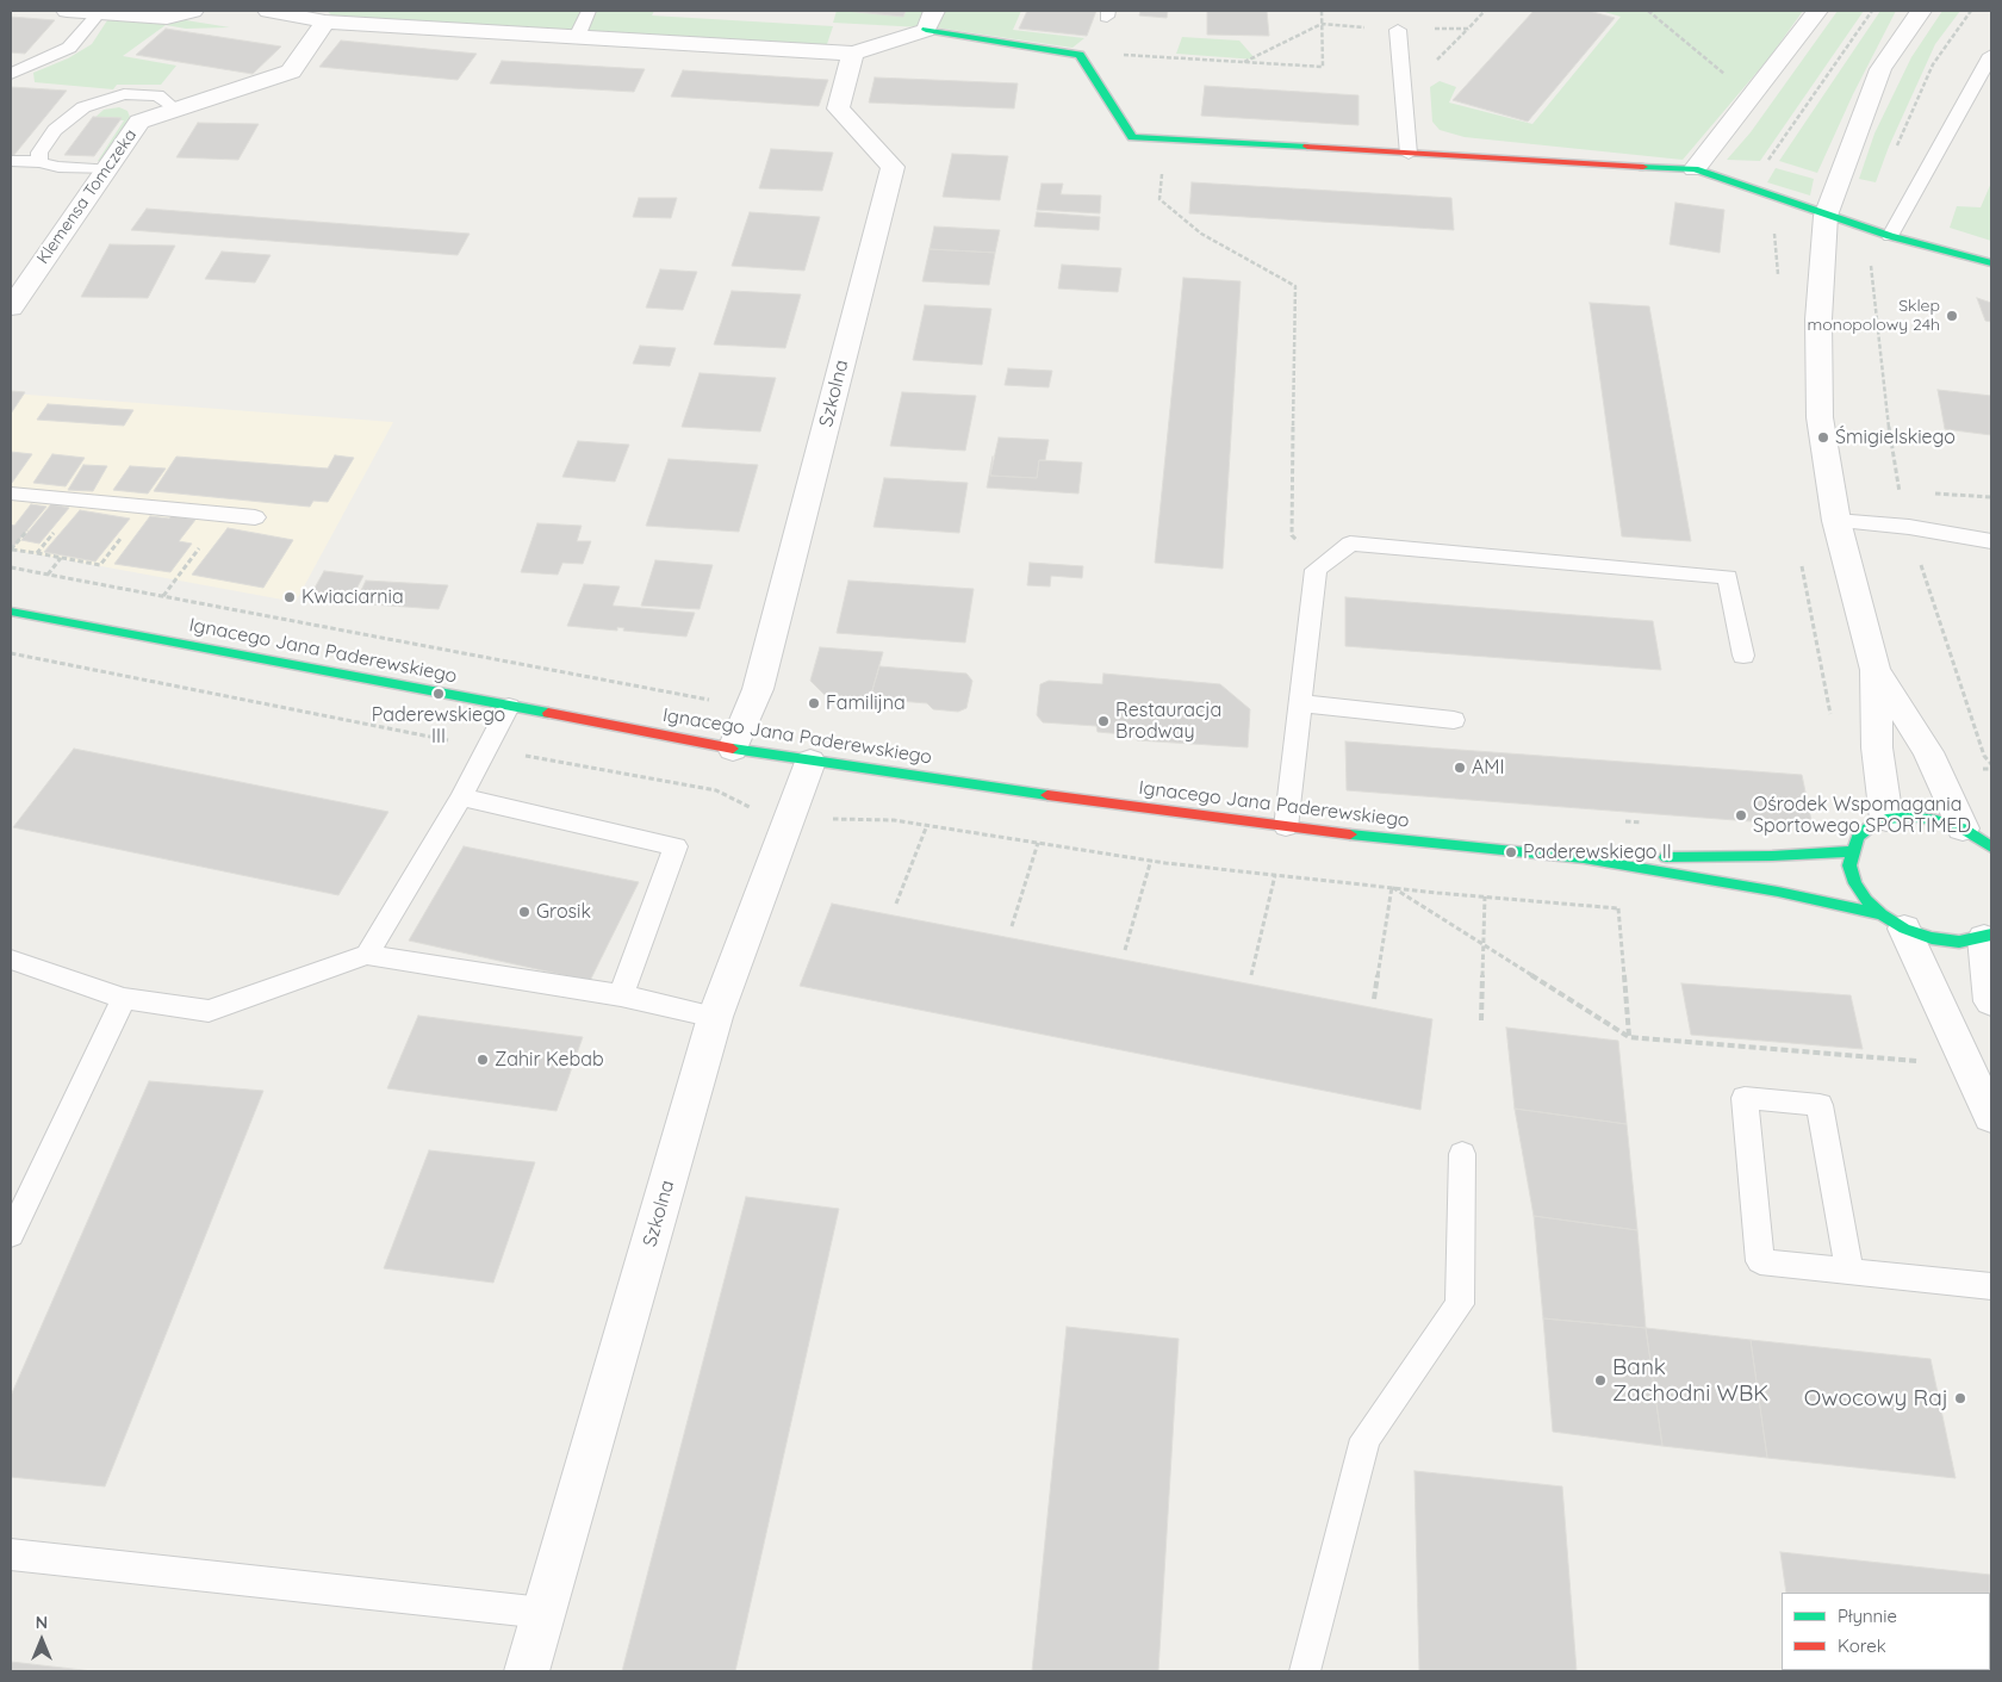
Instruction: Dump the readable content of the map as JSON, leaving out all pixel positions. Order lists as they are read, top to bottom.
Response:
{
  "streets": {
    "street": ["Klemensa Tomczeka", "Szkolna", "Ignacego Jana Paderewskiego"]
  },
  "crossings": [
    ["Szkolna", "Ignacego Jana Paderewskiego"]
  ],
  "places": [
    "Sklep monopolowy 24h",
    "Śmigielskiego",
    "Kwiaciarnia",
    "Paderewskiego III",
    "Familijna",
    "Restauracja Brodway",
    "AMI",
    "Ośrodek Wspomagania Sportowego SPORTIMED",
    "Paderewskiego II",
    "Grosik",
    "Zahir Kebab",
    "Bank Zachodni WBK",
    "Owocowy Raj"
  ],
  "legend": ["Płynnie", "Korek"],
  "north": "top"
}
